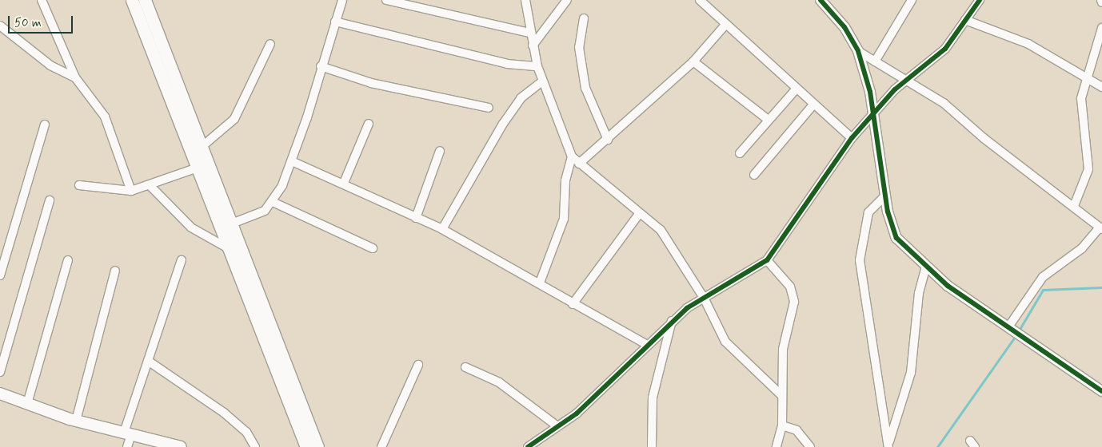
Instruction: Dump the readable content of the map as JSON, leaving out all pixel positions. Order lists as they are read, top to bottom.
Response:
{
  "scale_bar": "50 m"
}
